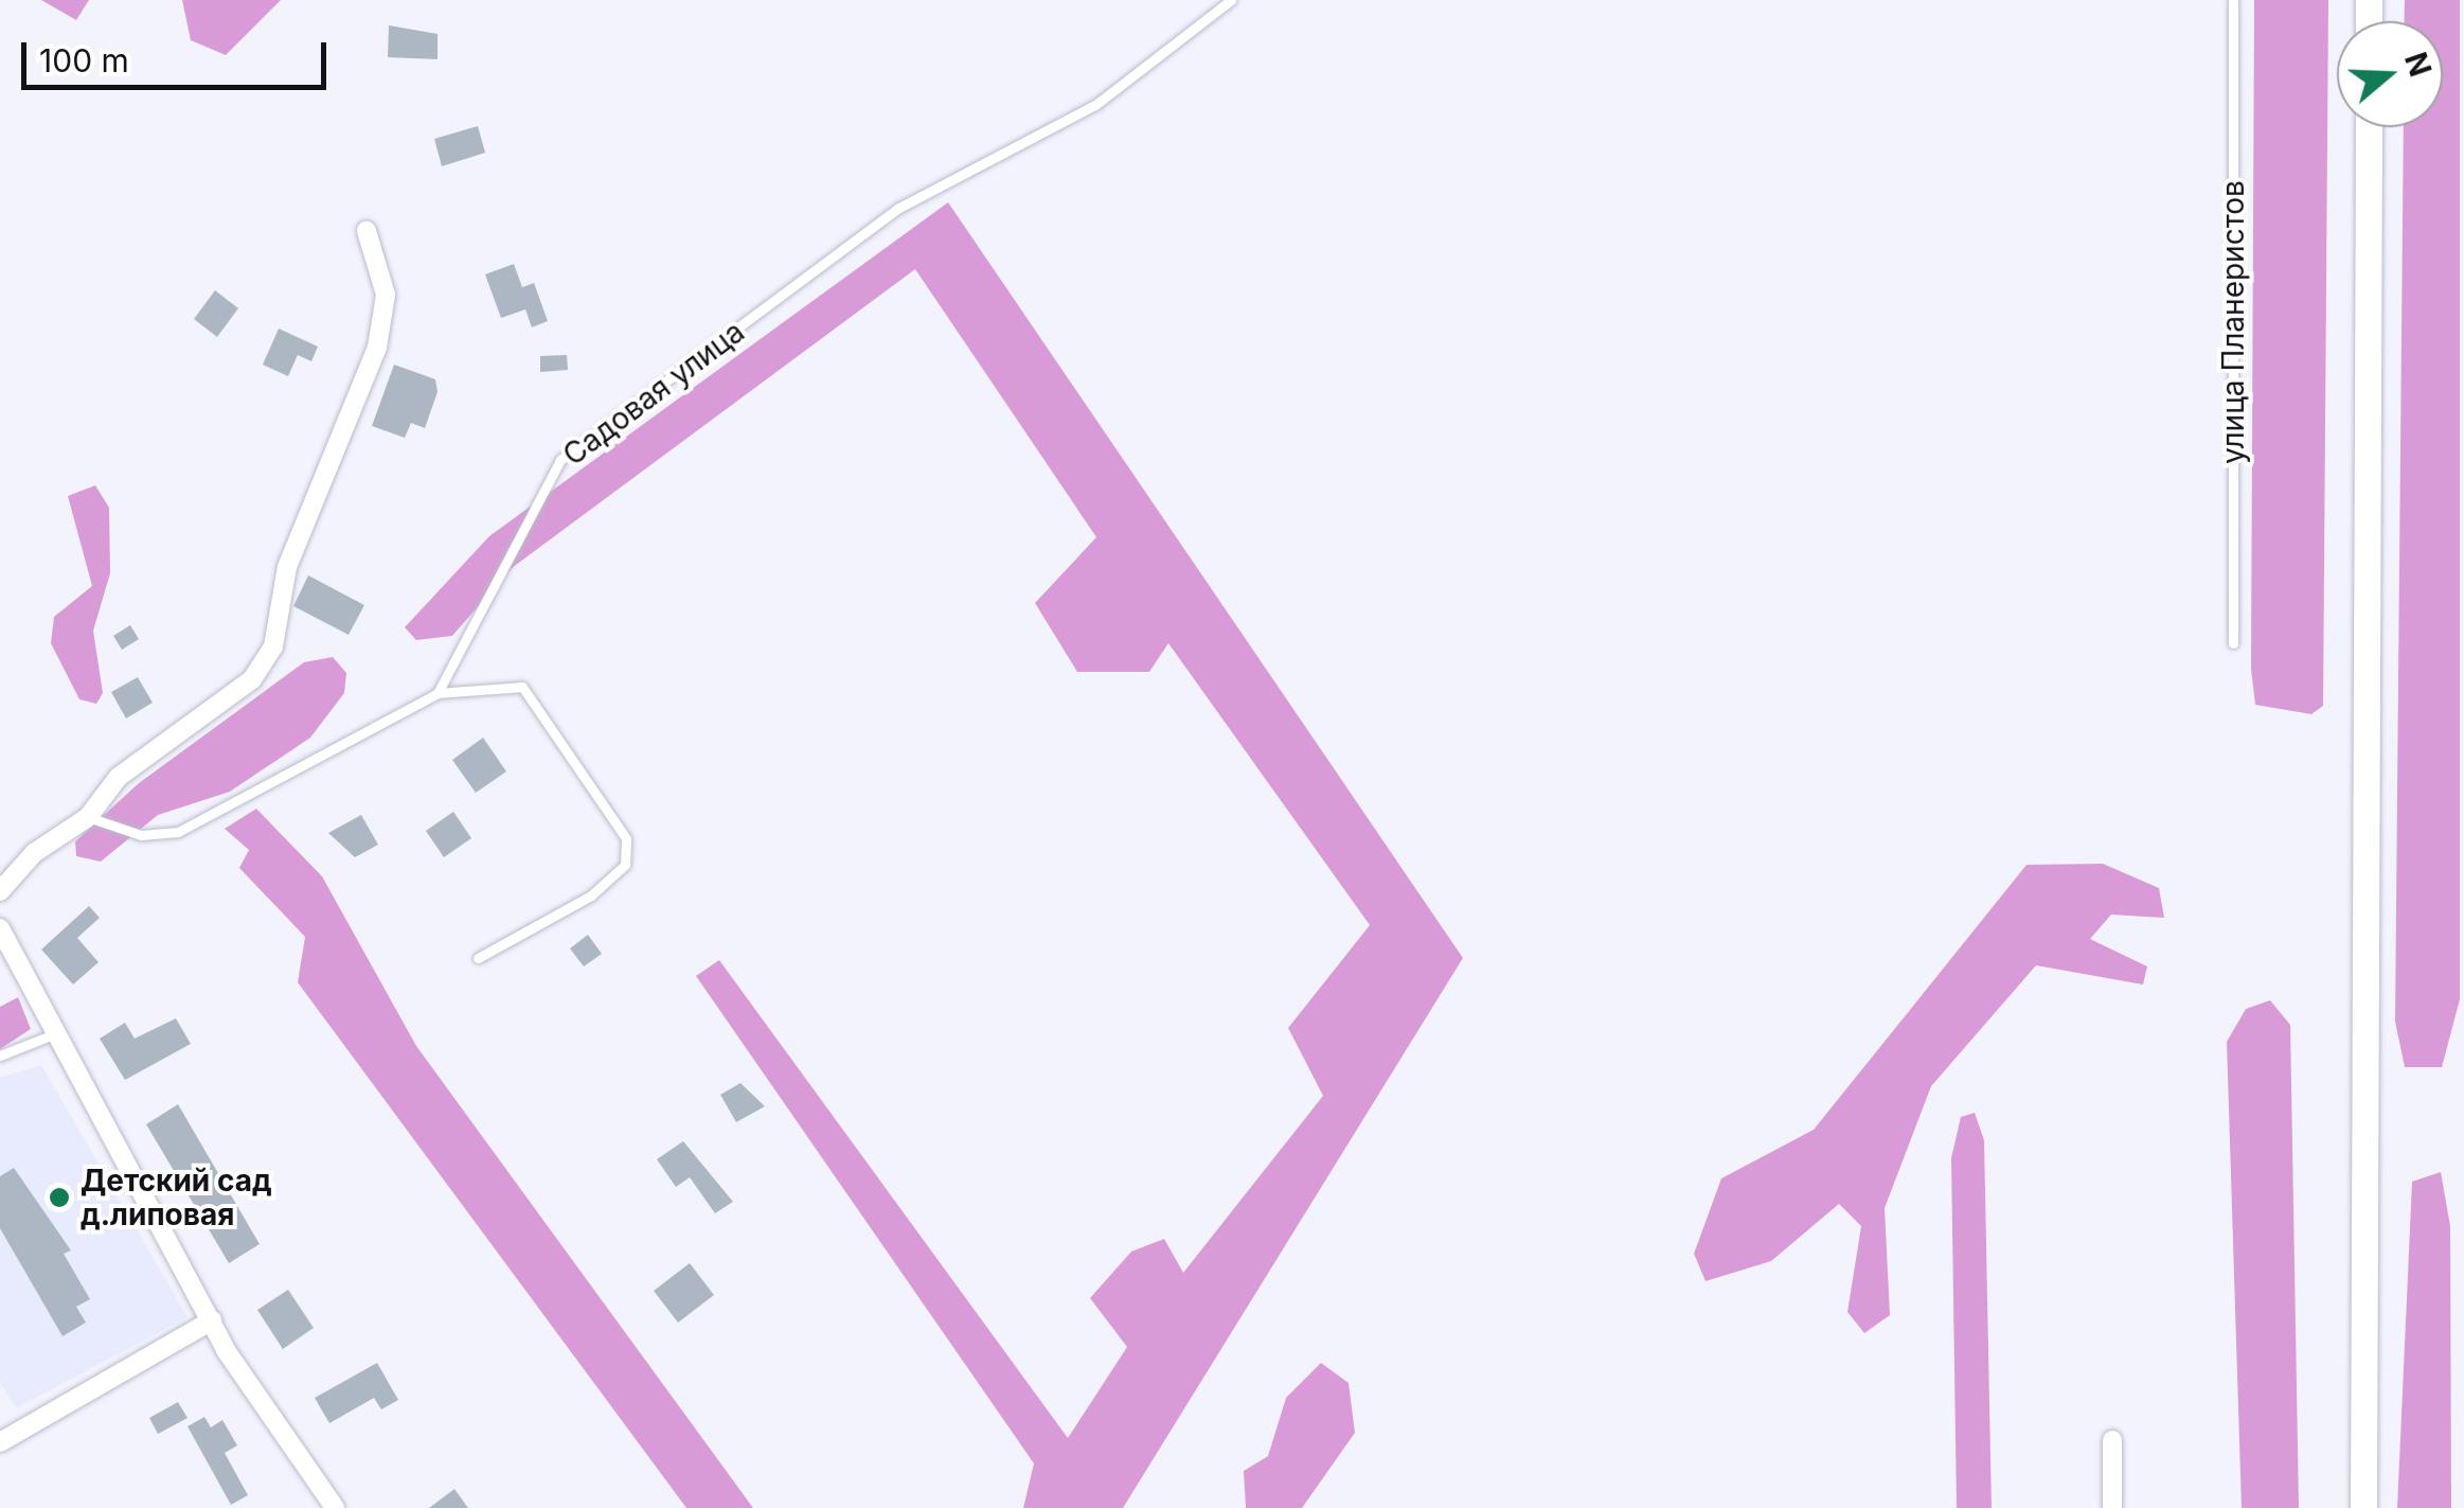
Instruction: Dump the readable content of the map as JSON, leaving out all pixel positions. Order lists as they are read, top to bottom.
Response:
{
  "streets": {
    "lane": ["улица Планеристов", "Садовая улица"]
  },
  "places": ["Детский сад д.липовая"],
  "scale_bar": "100 m",
  "north": "right"
}
